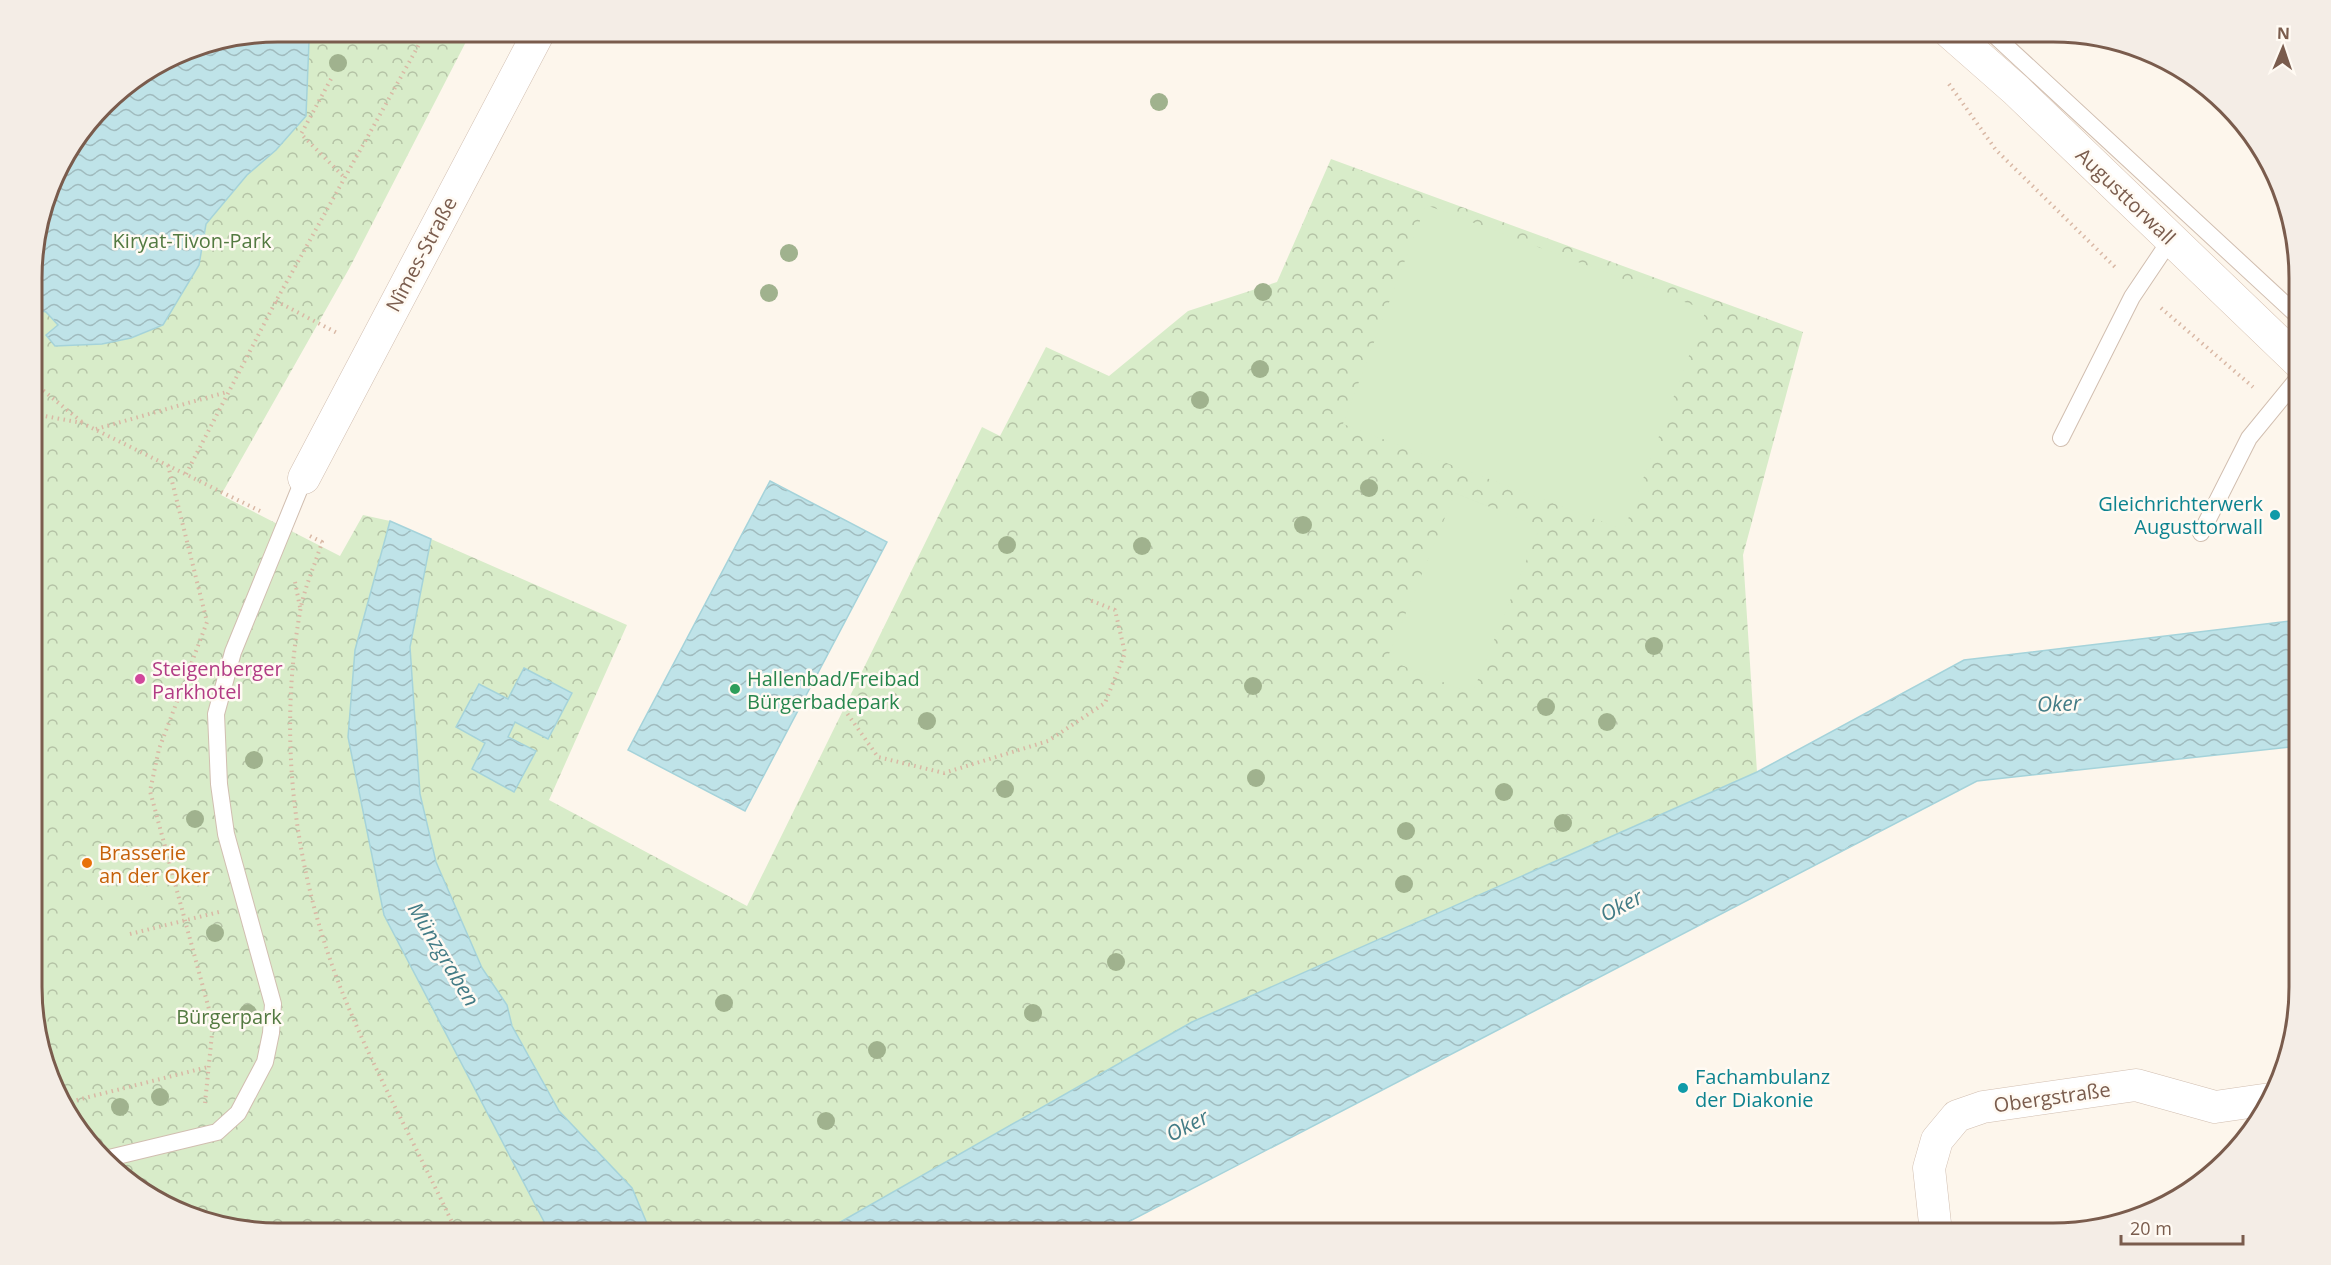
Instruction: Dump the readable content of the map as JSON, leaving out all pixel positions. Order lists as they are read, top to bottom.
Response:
{
  "streets": {
    "main road": ["Augusttorwall"],
    "street": ["Nîmes-Straße", "Obergstraße"]
  },
  "water": ["Oker", "Münzgraben"],
  "parks": ["Kiryat-Tivon-Park", "Bürgerpark"],
  "places": [
    "Gleichrichterwerk Augusttorwall",
    "Steigenberger Parkhotel",
    "Hallenbad/Freibad Bürgerbadepark",
    "Brasserie an der Oker",
    "Fachambulanz der Diakonie"
  ],
  "scale_bar": "20 m",
  "north": "top"
}
